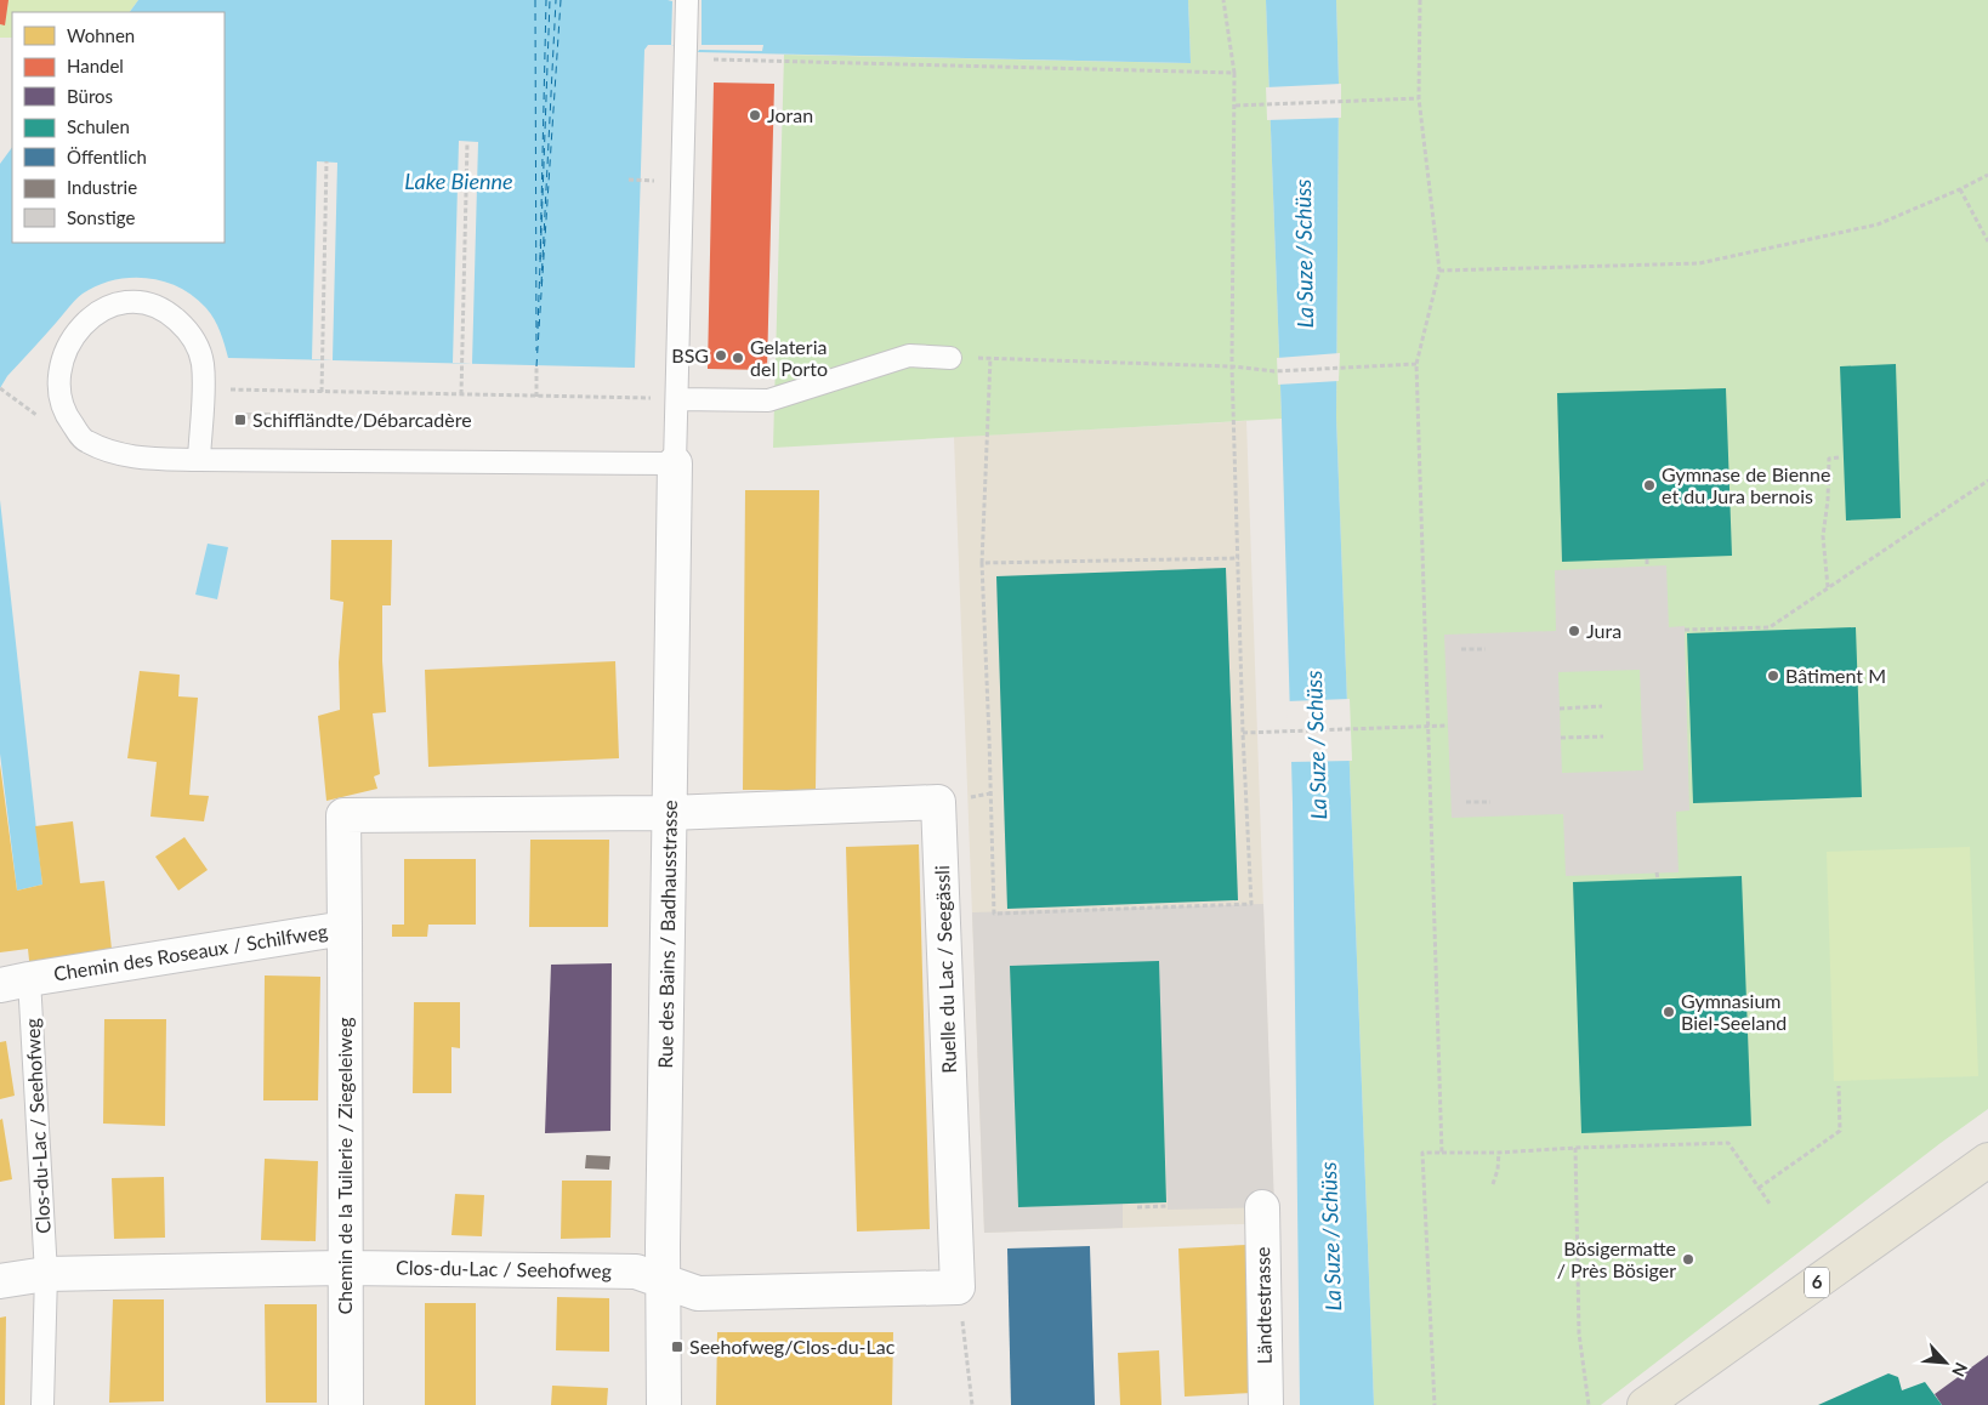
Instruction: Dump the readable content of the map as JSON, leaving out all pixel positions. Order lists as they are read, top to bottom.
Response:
{
  "streets": {
    "main road": ["6"],
    "street": [
      "Rue des Bains / Badhausstrasse",
      "Chemin des Roseaux / Schilfweg",
      "Ruelle du Lac / Seegässli",
      "Clos-du-Lac / Seehofweg",
      "Chemin de la Tuilerie / Ziegeleiweg",
      "Ländtestrasse"
    ]
  },
  "crossings": [
    ["Rue des Bains / Badhausstrasse", "Chemin des Roseaux / Schilfweg"],
    ["Rue des Bains / Badhausstrasse", "Ruelle du Lac / Seegässli"],
    ["Rue des Bains / Badhausstrasse", "Clos-du-Lac / Seehofweg"],
    ["Chemin des Roseaux / Schilfweg", "Ruelle du Lac / Seegässli"],
    ["Chemin des Roseaux / Schilfweg", "Clos-du-Lac / Seehofweg"],
    ["Chemin des Roseaux / Schilfweg", "Chemin de la Tuilerie / Ziegeleiweg"],
    ["Ruelle du Lac / Seegässli", "Clos-du-Lac / Seehofweg"],
    ["Clos-du-Lac / Seehofweg", "Chemin de la Tuilerie / Ziegeleiweg"]
  ],
  "water": ["Lake Bienne", "La Suze / Schüss"],
  "places": {
    "other": [
      "Joran",
      "BSG",
      "Gelateria del Porto",
      "Gymnase de Bienne et du Jura bernois",
      "Jura",
      "Bâtiment M",
      "Gymnasium Biel-Seeland",
      "Bösigermatte / Près Bösiger"
    ],
    "transit": ["Schiffländte/Débarcadère", "Seehofweg/Clos-du-Lac"]
  },
  "legend": [
    "Wohnen",
    "Handel",
    "Büros",
    "Schulen",
    "Öffentlich",
    "Industrie",
    "Sonstige"
  ],
  "north": "bottom right"
}
